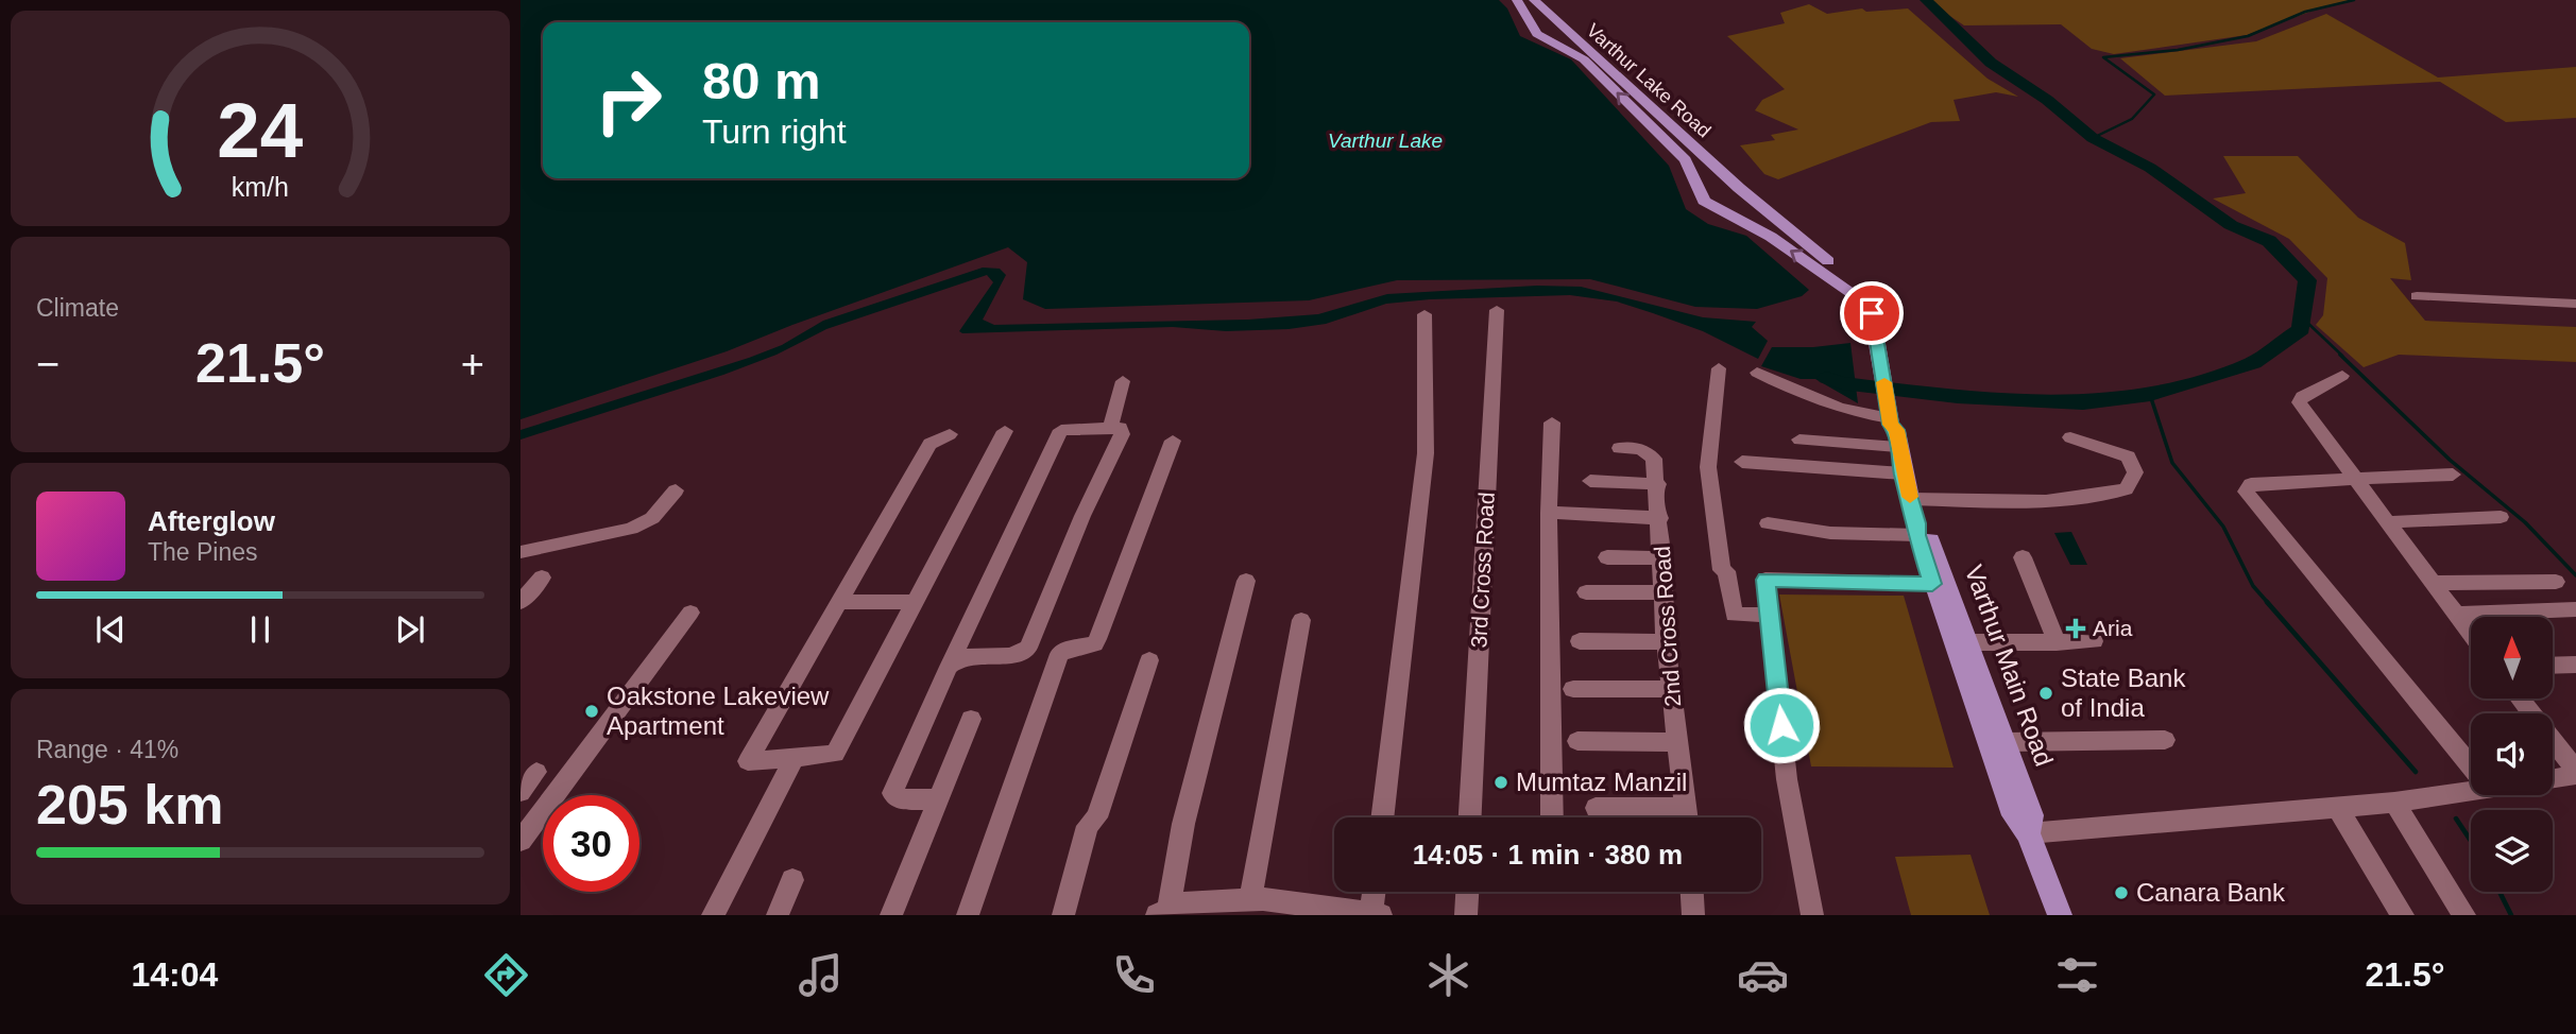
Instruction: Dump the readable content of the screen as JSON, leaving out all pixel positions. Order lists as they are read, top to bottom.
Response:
{
  "streets": {
    "main road": ["Varthur Lake Road", "Varthur Main Road"],
    "street": ["3rd Cross Road", "2nd Cross Road"]
  },
  "crossings": [
    ["Varthur Lake Road", "Varthur Main Road"]
  ],
  "water": ["Varthur Lake"],
  "places": {
    "health": ["Aria"],
    "other": [
      "State Bank of India",
      "Oakstone Lakeview Apartment",
      "Mumtaz Manzil",
      "Canara Bank"
    ]
  },
  "north": "top",
  "page": {
    "turn": ["80 m", "Turn right"],
    "tile": [
      "Climate",
      ["Range · 41%", "205 km"]
    ],
    "heat": ["−", "21.5°", "+"],
    "song": ["Afterglow", "The Pines"],
    "limit": "30",
    "trip": "14:05 · 1 min · 380 m",
    "tabs": ["14:04", "21.5°"],
    "gauge": ["24", "km/h"]
  }
}
